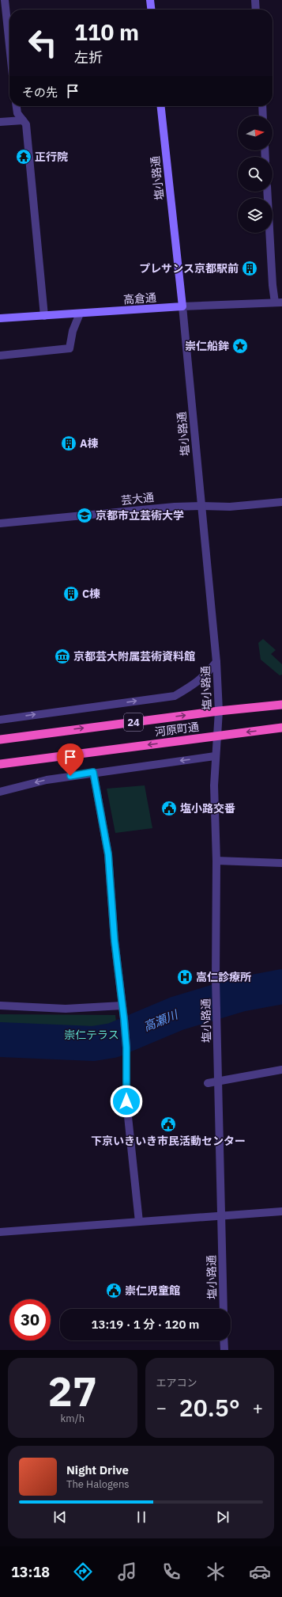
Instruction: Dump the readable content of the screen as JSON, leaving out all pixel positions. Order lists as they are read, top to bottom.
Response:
{
  "streets": {
    "highway": ["24", "河原町通"],
    "main road": ["塩小路通", "高倉通"],
    "street": ["芸大通"]
  },
  "crossings": [
    ["塩小路通", "高倉通"],
    ["塩小路通", "芸大通"],
    ["塩小路通", "河原町通"]
  ],
  "water": ["高瀬川"],
  "parks": ["崇仁テラス"],
  "places": {
    "temple": ["正行院"],
    "building": ["プレサンス京都駅前", "A棟", "C棟"],
    "place": ["崇仁船鉾"],
    "school or university": ["京都市立芸術大学"],
    "museum": ["京都芸大附属芸術資料館"],
    "public building": ["塩小路交番", "下京いきいき市民活動センター", "崇仁児童館"],
    "hospital": ["嵩仁診療所"]
  },
  "north": "right",
  "page": {
    "turn": ["110 m", "左折"],
    "then": "その先",
    "limit": "30",
    "trip": "13:19 · 1 分 · 120 m",
    "tile": [
      ["27", "km/h"],
      "エアコン"
    ],
    "heat": ["−", "20.5°", "+"],
    "song": ["Night Drive", "The Halogens"],
    "tabs": "13:18"
  }
}
